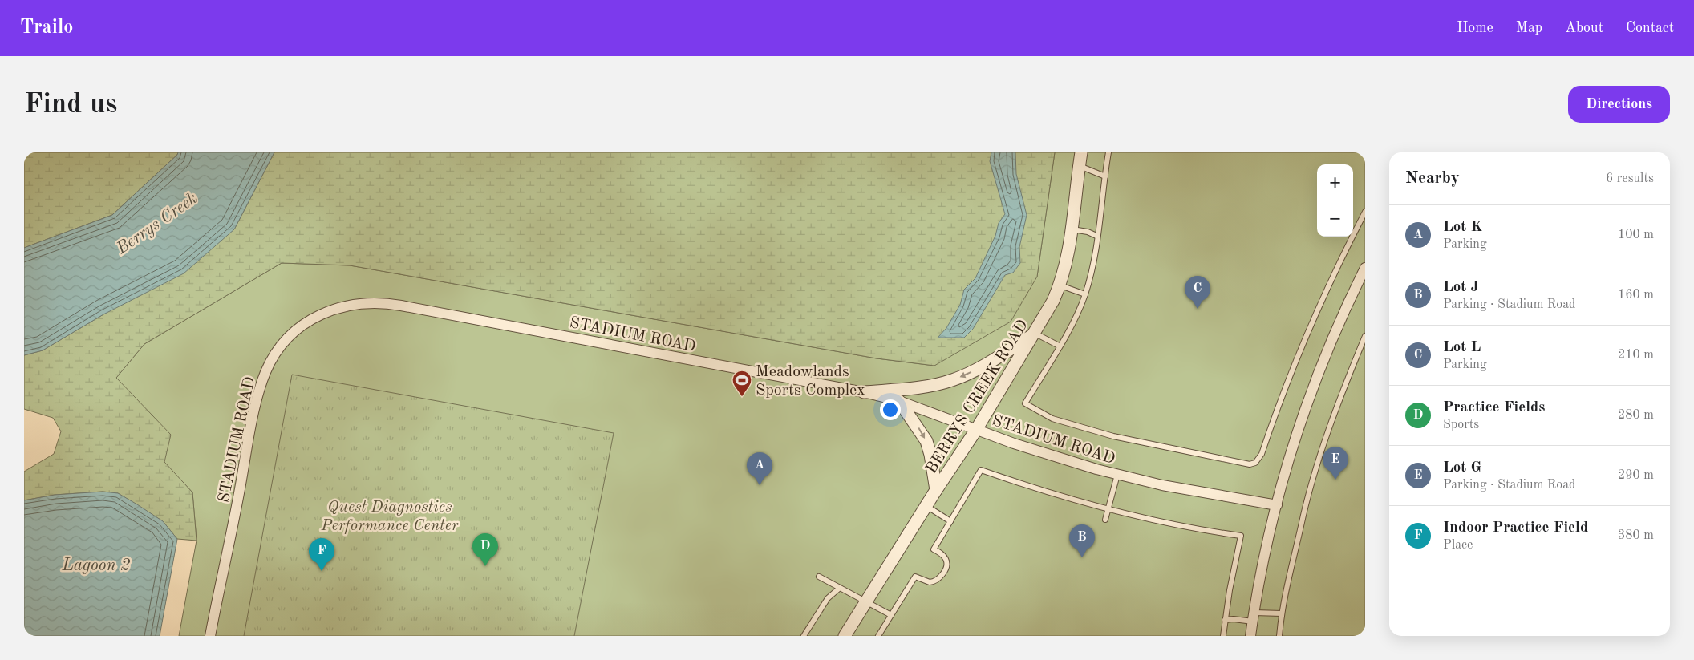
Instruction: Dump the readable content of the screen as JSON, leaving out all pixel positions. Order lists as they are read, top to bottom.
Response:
{
  "streets": {
    "street": ["STADIUM ROAD", "BERRYS CREEK ROAD"]
  },
  "crossings": [
    ["STADIUM ROAD", "BERRYS CREEK ROAD"]
  ],
  "water": ["Berrys Creek", "Lagoon 2"],
  "parks": ["Quest Diagnostics Performance Center"],
  "places": {
    "sports": ["Meadowlands Sports Complex"]
  },
  "page": {
    "header": "Trailo",
    "nav": [
      "Home",
      "Map",
      "About",
      "Contact"
    ],
    "buttons": "Directions",
    "title": "Find us",
    "heading": ["Nearby", "6 results"],
    "map_buttons": ["+", "−"],
    "list": [
      {
        "mark": "A",
        "name": "Lot K",
        "note": "Parking",
        "value": "100 m"
      },
      {
        "mark": "B",
        "name": "Lot J",
        "note": "Parking · Stadium Road",
        "value": "160 m"
      },
      {
        "mark": "C",
        "name": "Lot L",
        "note": "Parking",
        "value": "210 m"
      },
      {
        "mark": "D",
        "name": "Practice Fields",
        "note": "Sports",
        "value": "280 m"
      },
      {
        "mark": "E",
        "name": "Lot G",
        "note": "Parking · Stadium Road",
        "value": "290 m"
      },
      {
        "mark": "F",
        "name": "Indoor Practice Field",
        "note": "Place",
        "value": "380 m"
      }
    ],
    "pins": [
      "C",
      "E",
      "A",
      "B",
      "D",
      "F"
    ]
  }
}
